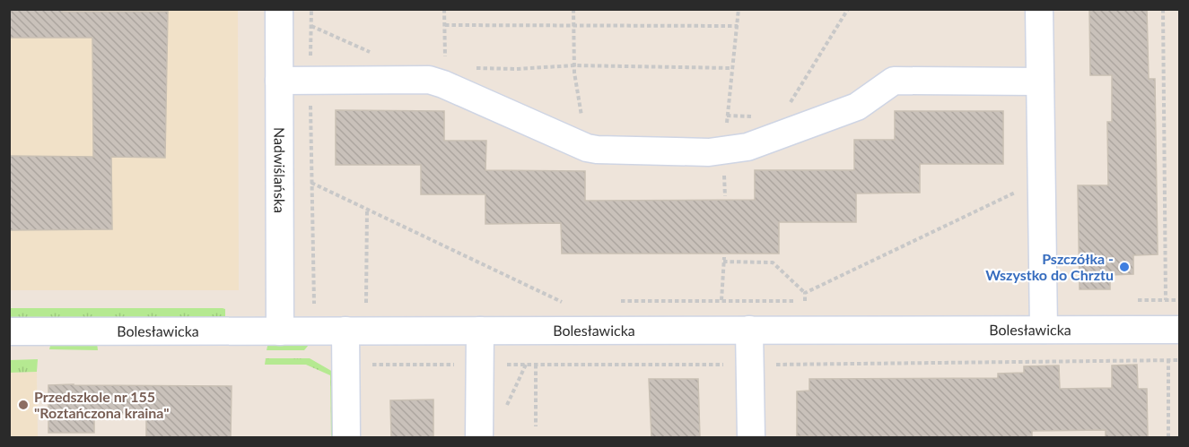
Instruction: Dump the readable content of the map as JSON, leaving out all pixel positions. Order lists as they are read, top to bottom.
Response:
{
  "streets": {
    "street": ["Nadwiślańska", "Bolesławicka"]
  },
  "crossings": [
    ["Nadwiślańska", "Bolesławicka"]
  ],
  "places": ["Pszczółka - Wszystko do Chrztu", "Przedszkole nr 155 \"Roztańczona kraina\""]
}
